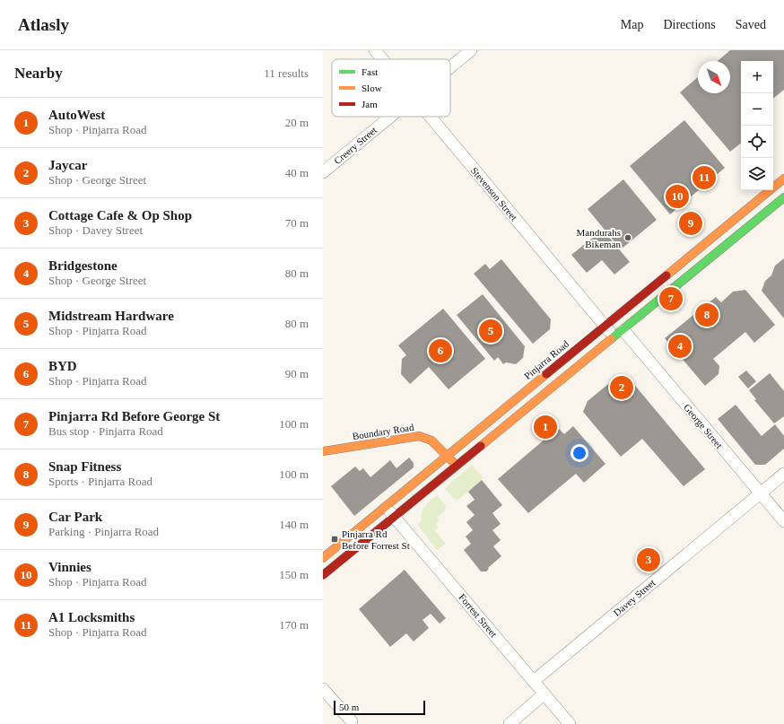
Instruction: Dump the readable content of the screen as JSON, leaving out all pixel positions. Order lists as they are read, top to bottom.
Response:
{
  "streets": {
    "main road": ["Pinjarra Road", "Boundary Road"],
    "street": [
      "Creery Street",
      "Stevenson Street",
      "George Street",
      "Davey Street",
      "Forrest Street"
    ]
  },
  "crossings": [
    ["Stevenson Street", "Pinjarra Road"],
    ["Stevenson Street", "George Street"],
    ["Pinjarra Road", "Boundary Road"],
    ["Pinjarra Road", "Forrest Street"],
    ["George Street", "Davey Street"],
    ["Davey Street", "Forrest Street"]
  ],
  "places": {
    "other": ["Mandurahs Bikeman"],
    "transit": ["Pinjarra Rd Before Forrest St"]
  },
  "legend": ["Fast", "Slow", "Jam"],
  "scale_bar": "50 m",
  "north": "bottom right",
  "page": {
    "header": "Atlasly",
    "nav": ["Map", "Directions", "Saved"],
    "heading": ["Nearby", "11 results"],
    "map_buttons": ["+", "−"],
    "list": [
      {
        "mark": "1",
        "name": "AutoWest",
        "note": "Shop · Pinjarra Road",
        "value": "20 m"
      },
      {
        "mark": "2",
        "name": "Jaycar",
        "note": "Shop · George Street",
        "value": "40 m"
      },
      {
        "mark": "3",
        "name": "Cottage Cafe & Op Shop",
        "note": "Shop · Davey Street",
        "value": "70 m"
      },
      {
        "mark": "4",
        "name": "Bridgestone",
        "note": "Shop · George Street",
        "value": "80 m"
      },
      {
        "mark": "5",
        "name": "Midstream Hardware",
        "note": "Shop · Pinjarra Road",
        "value": "80 m"
      },
      {
        "mark": "6",
        "name": "BYD",
        "note": "Shop · Pinjarra Road",
        "value": "90 m"
      },
      {
        "mark": "7",
        "name": "Pinjarra Rd Before George St",
        "note": "Bus stop · Pinjarra Road",
        "value": "100 m"
      },
      {
        "mark": "8",
        "name": "Snap Fitness",
        "note": "Sports · Pinjarra Road",
        "value": "100 m"
      },
      {
        "mark": "9",
        "name": "Car Park",
        "note": "Parking · Pinjarra Road",
        "value": "140 m"
      },
      {
        "mark": "10",
        "name": "Vinnies",
        "note": "Shop · Pinjarra Road",
        "value": "150 m"
      },
      {
        "mark": "11",
        "name": "A1 Locksmiths",
        "note": "Shop · Pinjarra Road",
        "value": "170 m"
      }
    ],
    "pins": [
      "11",
      "10",
      "9",
      "7",
      "8",
      "5",
      "4",
      "6",
      "2",
      "1",
      "3"
    ],
    "scale": "50 m"
  }
}
